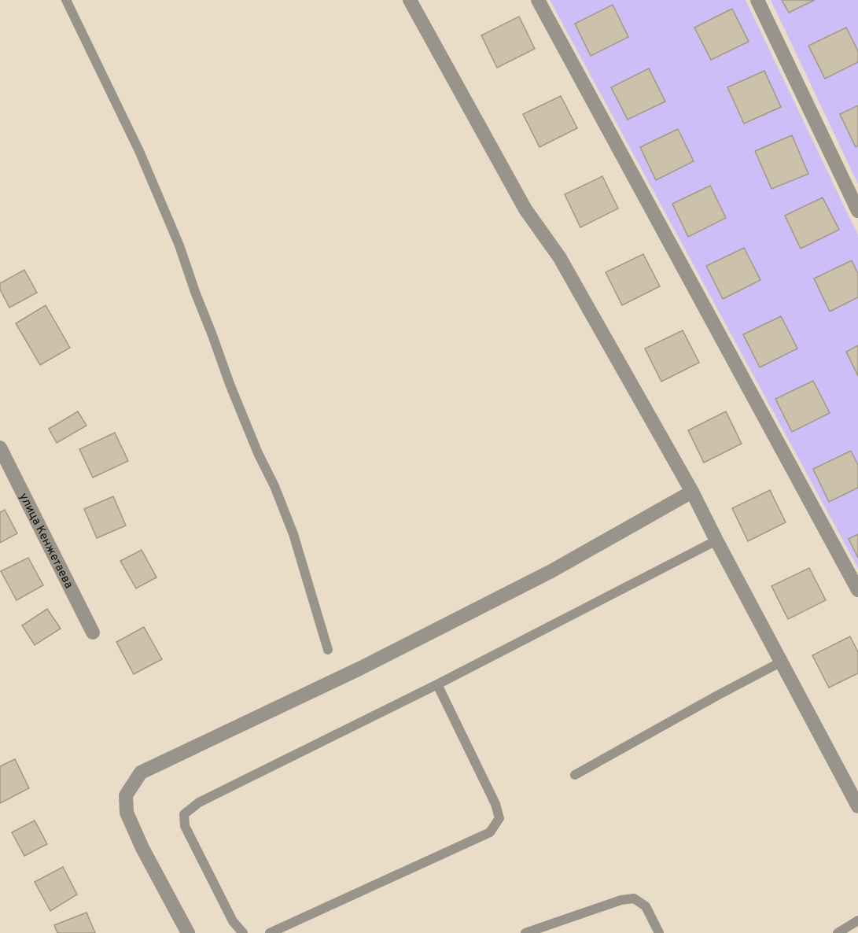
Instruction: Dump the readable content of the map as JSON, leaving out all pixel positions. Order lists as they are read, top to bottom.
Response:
{
  "streets": {
    "street": ["улица Кенжетаева"]
  }
}
